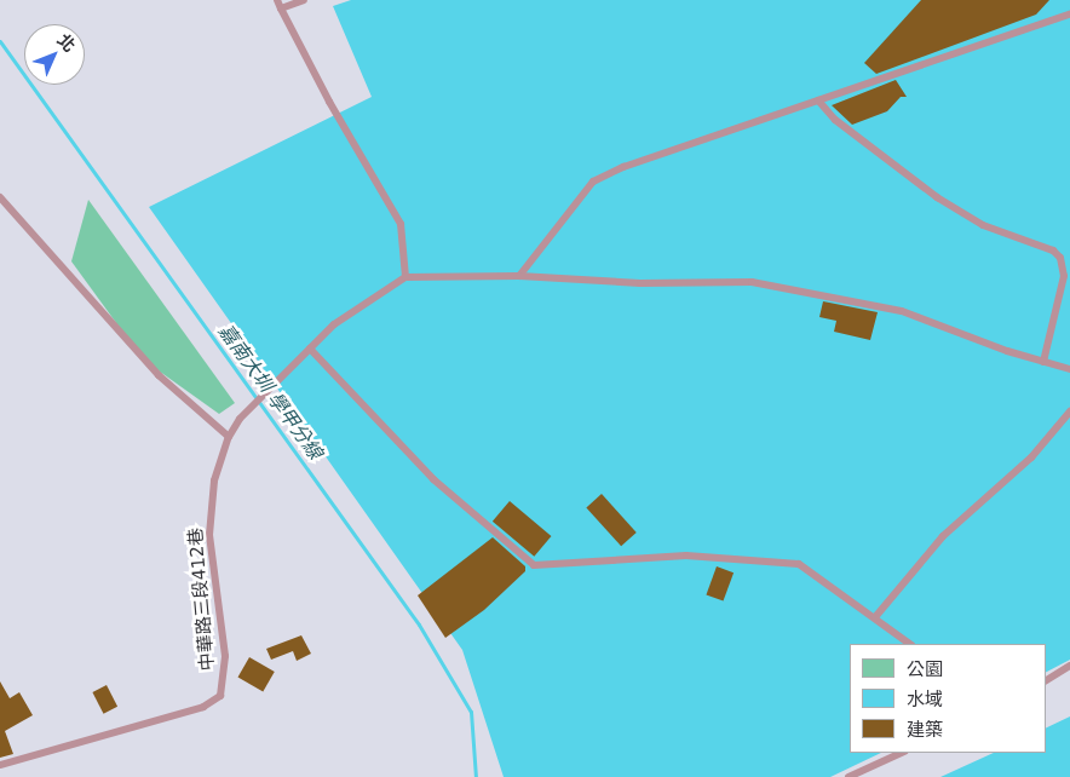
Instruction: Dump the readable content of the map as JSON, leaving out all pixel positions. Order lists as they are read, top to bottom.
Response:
{
  "streets": {
    "lane": ["中華路三段412巷"]
  },
  "water": ["嘉南大圳 學甲分線"],
  "legend": ["公園", "水域", "建築"],
  "north": "top right"
}
